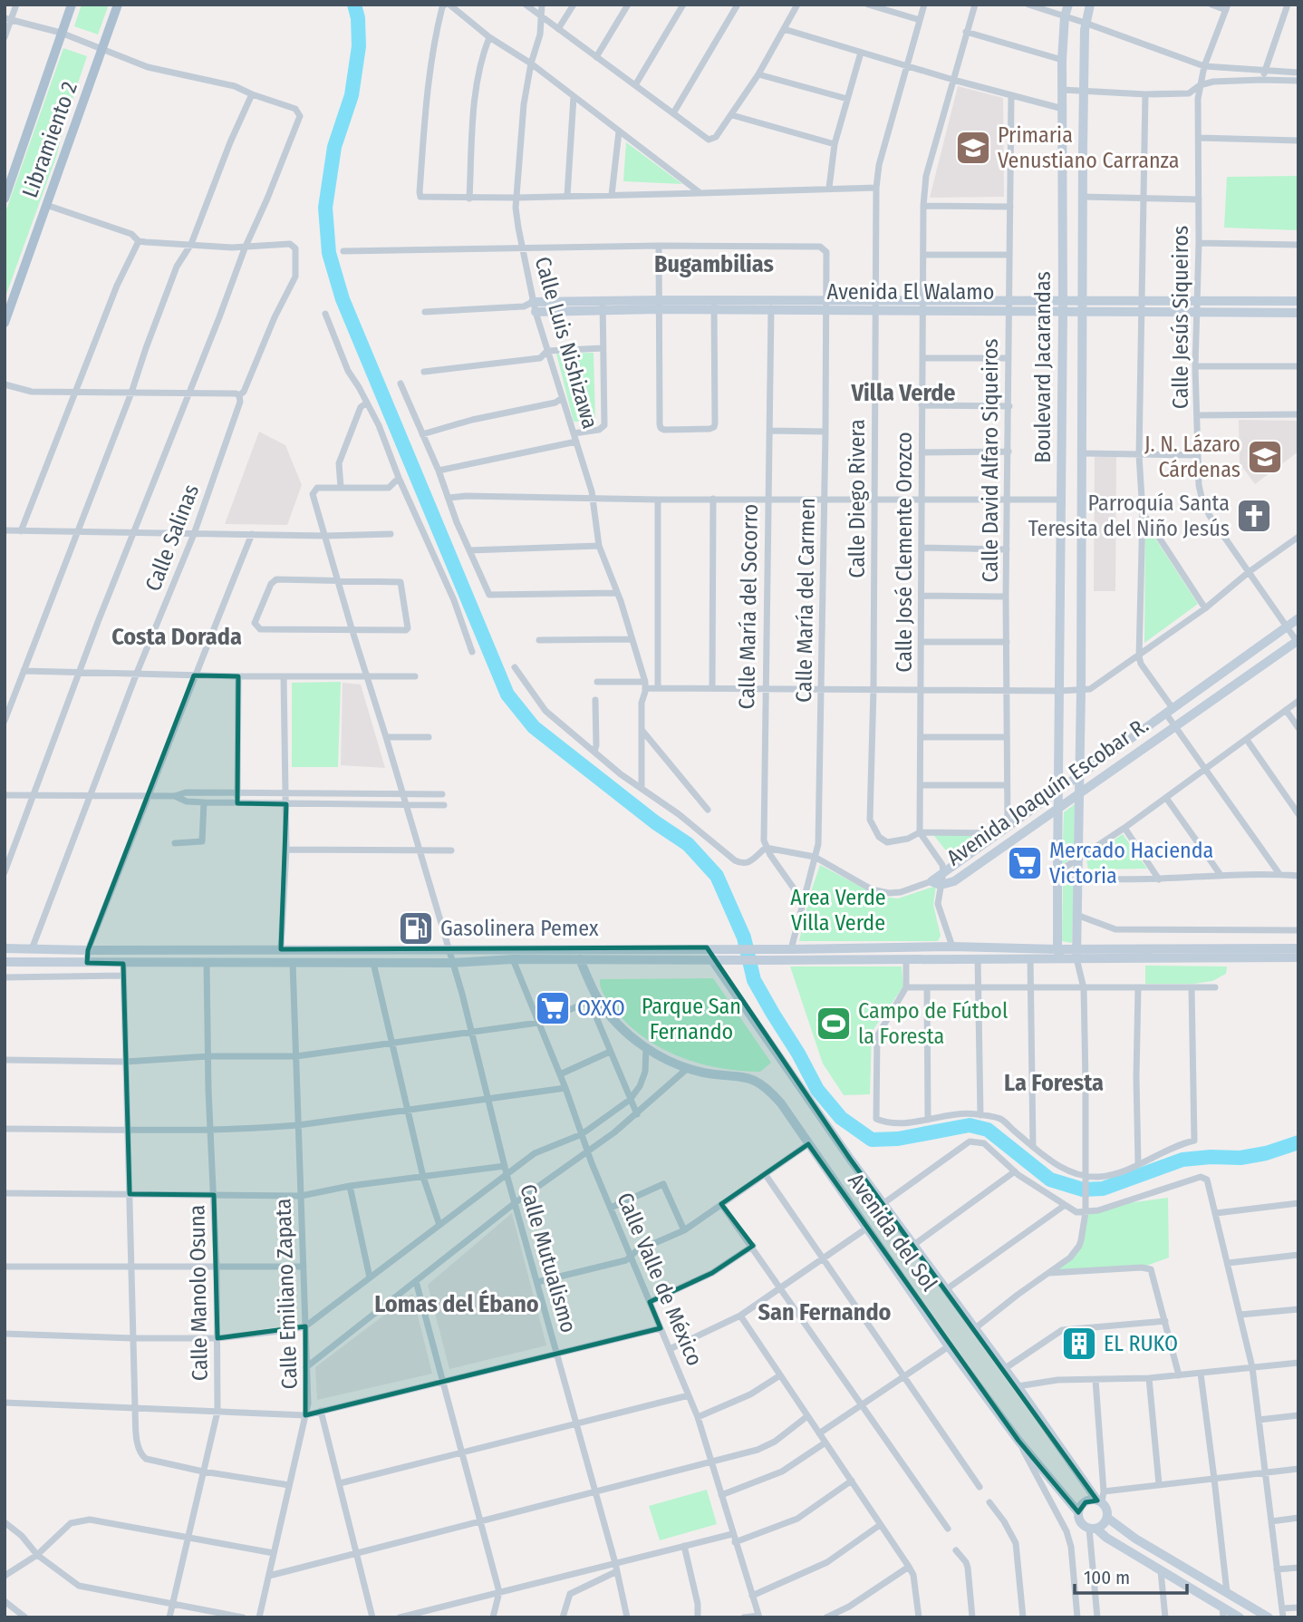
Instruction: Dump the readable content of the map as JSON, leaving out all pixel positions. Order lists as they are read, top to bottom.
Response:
{
  "streets": {
    "main road": ["Libramiento 2"],
    "street": [
      "Avenida El Walamo",
      "Calle Jesús Siqueiros",
      "Calle Luis Nishizawa",
      "Boulevard Jacarandas",
      "Calle David Alfaro Siqueiros",
      "Calle Diego Rivera",
      "Calle Salinas",
      "Calle José Clemente Orozco",
      "Calle María del Carmen",
      "Calle María del Socorro",
      "Avenida Joaquín Escobar R.",
      "Avenida del Sol",
      "Calle Mutualismo",
      "Calle Valle de México",
      "Calle Manolo Osuna",
      "Calle Emiliano Zapata"
    ]
  },
  "crossings": [
    ["Avenida El Walamo", "Calle Jesús Siqueiros"],
    ["Avenida El Walamo", "Calle Luis Nishizawa"],
    ["Avenida El Walamo", "Boulevard Jacarandas"],
    ["Avenida El Walamo", "Calle David Alfaro Siqueiros"],
    ["Avenida El Walamo", "Calle Diego Rivera"],
    ["Avenida El Walamo", "Calle José Clemente Orozco"],
    ["Avenida El Walamo", "Calle María del Carmen"],
    ["Avenida El Walamo", "Calle María del Socorro"],
    ["Calle Jesús Siqueiros", "Avenida Joaquín Escobar R."],
    ["Boulevard Jacarandas", "Avenida Joaquín Escobar R."],
    ["Calle David Alfaro Siqueiros", "Avenida Joaquín Escobar R."],
    ["Calle Diego Rivera", "Calle José Clemente Orozco"]
  ],
  "districts": [
    "Bugambilias",
    "Villa Verde",
    "Costa Dorada",
    "La Foresta",
    "Lomas del Ébano",
    "San Fernando"
  ],
  "parks": ["Area Verde Villa Verde", "Parque San Fernando"],
  "places": {
    "school or university": ["Primaria Venustiano Carranza", "J. N. Lázaro Cárdenas"],
    "church": ["Parroquía Santa Teresita del Niño Jesús"],
    "supermarket": ["Mercado Hacienda Victoria", "OXXO"],
    "fuel station": ["Gasolinera Pemex"],
    "sports": ["Campo de Fútbol la Foresta"],
    "building": ["EL RUKO"]
  },
  "scale_bar": "100 m"
}
